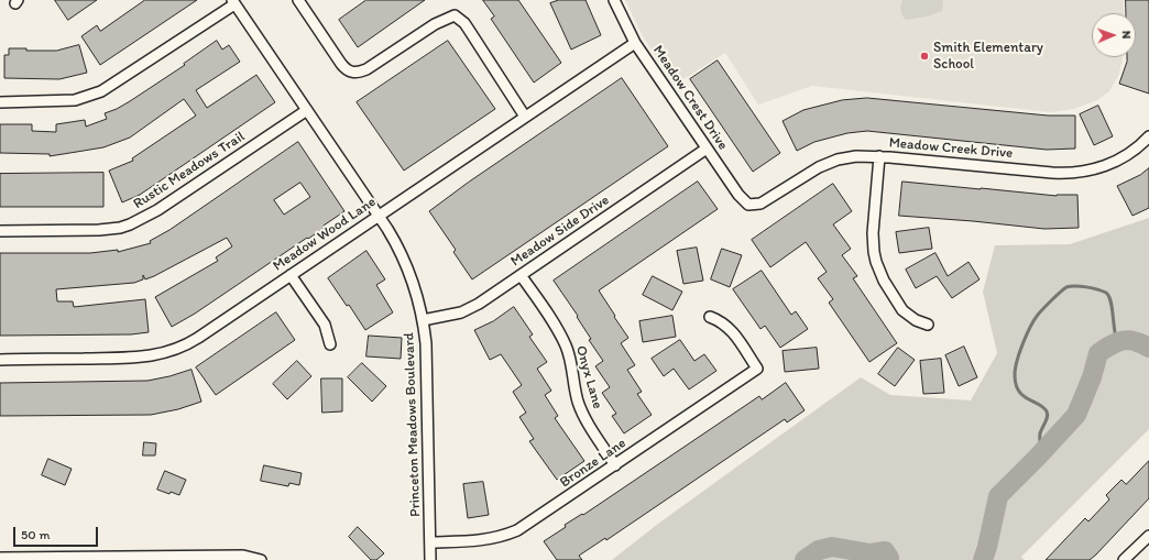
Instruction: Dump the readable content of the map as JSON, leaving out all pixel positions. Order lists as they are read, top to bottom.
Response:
{
  "streets": {
    "street": [
      "Meadow Crest Drive",
      "Meadow Creek Drive",
      "Rustic Meadows Trail",
      "Meadow Side Drive",
      "Meadow Wood Lane",
      "Onyx Lane",
      "Princeton Meadows Boulevard",
      "Bronze Lane"
    ]
  },
  "crossings": [
    ["Meadow Crest Drive", "Meadow Creek Drive"],
    ["Meadow Crest Drive", "Meadow Side Drive"],
    ["Meadow Crest Drive", "Meadow Wood Lane"],
    ["Rustic Meadows Trail", "Princeton Meadows Boulevard"],
    ["Meadow Side Drive", "Onyx Lane"],
    ["Meadow Side Drive", "Princeton Meadows Boulevard"],
    ["Meadow Wood Lane", "Princeton Meadows Boulevard"],
    ["Onyx Lane", "Bronze Lane"],
    ["Princeton Meadows Boulevard", "Bronze Lane"]
  ],
  "places": ["Smith Elementary School"],
  "scale_bar": "50 m",
  "north": "right"
}
